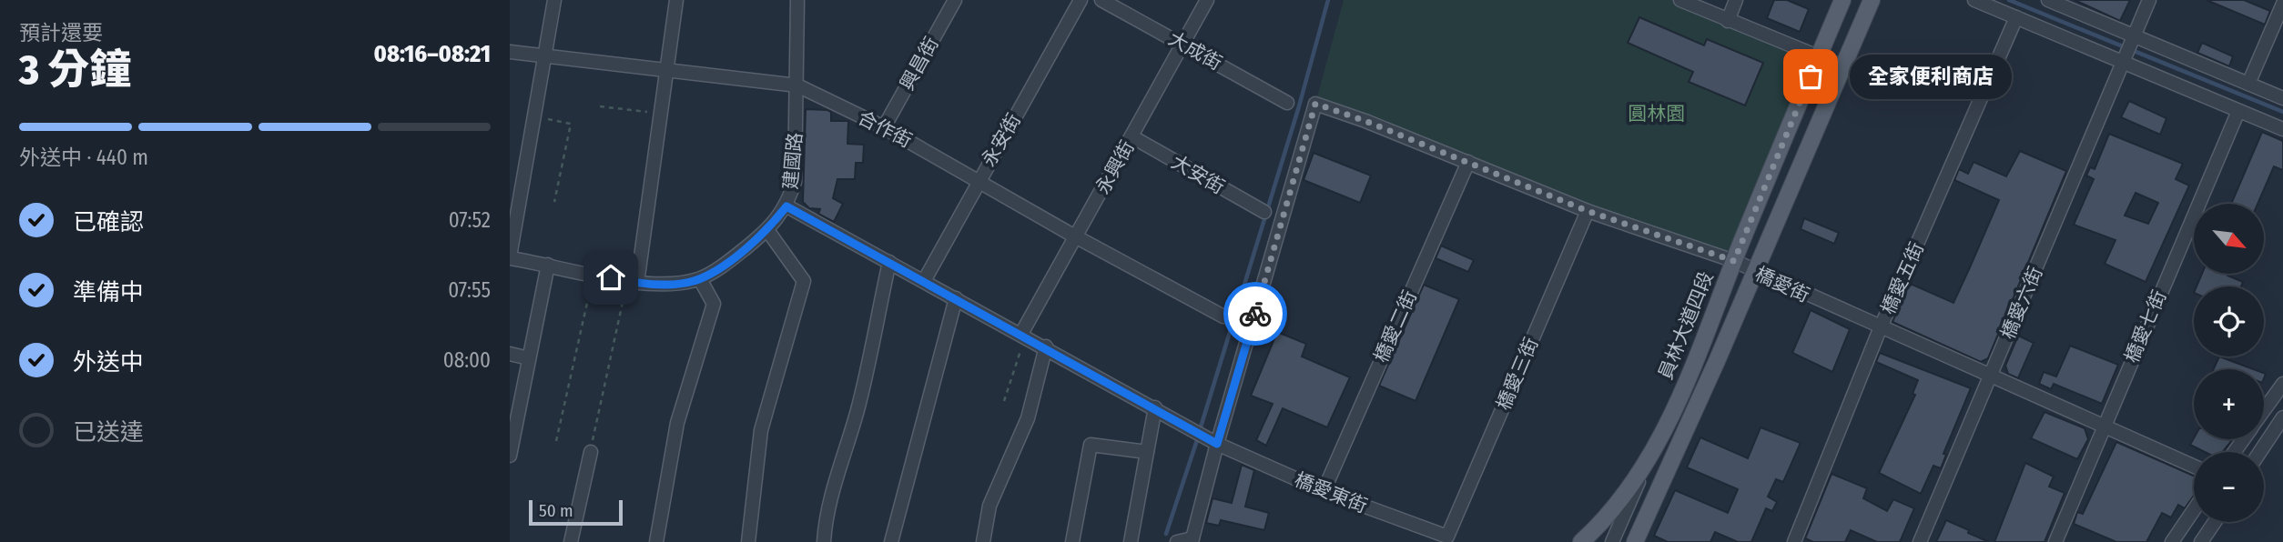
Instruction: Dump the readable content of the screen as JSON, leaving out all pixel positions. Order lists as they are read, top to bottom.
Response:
{
  "streets": {
    "main road": ["員林大道四段"],
    "street": [
      "大成街",
      "興昌街",
      "合作街",
      "永安街",
      "建國路",
      "永興街",
      "大安街",
      "橋愛五街",
      "橋愛街",
      "橋愛六街",
      "橋愛二街",
      "橋愛七街",
      "橋愛三街",
      "橋愛東街"
    ]
  },
  "crossings": [
    ["大成街", "永興街"],
    ["興昌街", "合作街"],
    ["合作街", "永安街"],
    ["合作街", "建國路"],
    ["合作街", "永興街"],
    ["永安街", "橋愛東街"],
    ["建國路", "橋愛東街"],
    ["永興街", "大安街"],
    ["永興街", "橋愛東街"],
    ["橋愛五街", "橋愛街"],
    ["橋愛街", "橋愛六街"],
    ["橋愛街", "員林大道四段"],
    ["橋愛街", "橋愛二街"],
    ["橋愛街", "橋愛七街"],
    ["橋愛街", "橋愛三街"],
    ["橋愛街", "橋愛東街"],
    ["橋愛二街", "橋愛東街"],
    ["橋愛三街", "橋愛東街"]
  ],
  "parks": ["圓林園"],
  "places": ["全家便利商店"],
  "scale_bar": "50 m",
  "north": "bottom right",
  "page": {
    "heading": ["3 分鐘", "預計還要", "08:16–08:21"],
    "bubble": "全家便利商店",
    "bar": "外送中 · 440 m",
    "list": [
      ["已確認", "07:52"],
      ["準備中", "07:55"],
      ["外送中", "08:00"],
      "已送達"
    ],
    "map_buttons": ["+", "−"],
    "scale": "50 m"
  }
}
